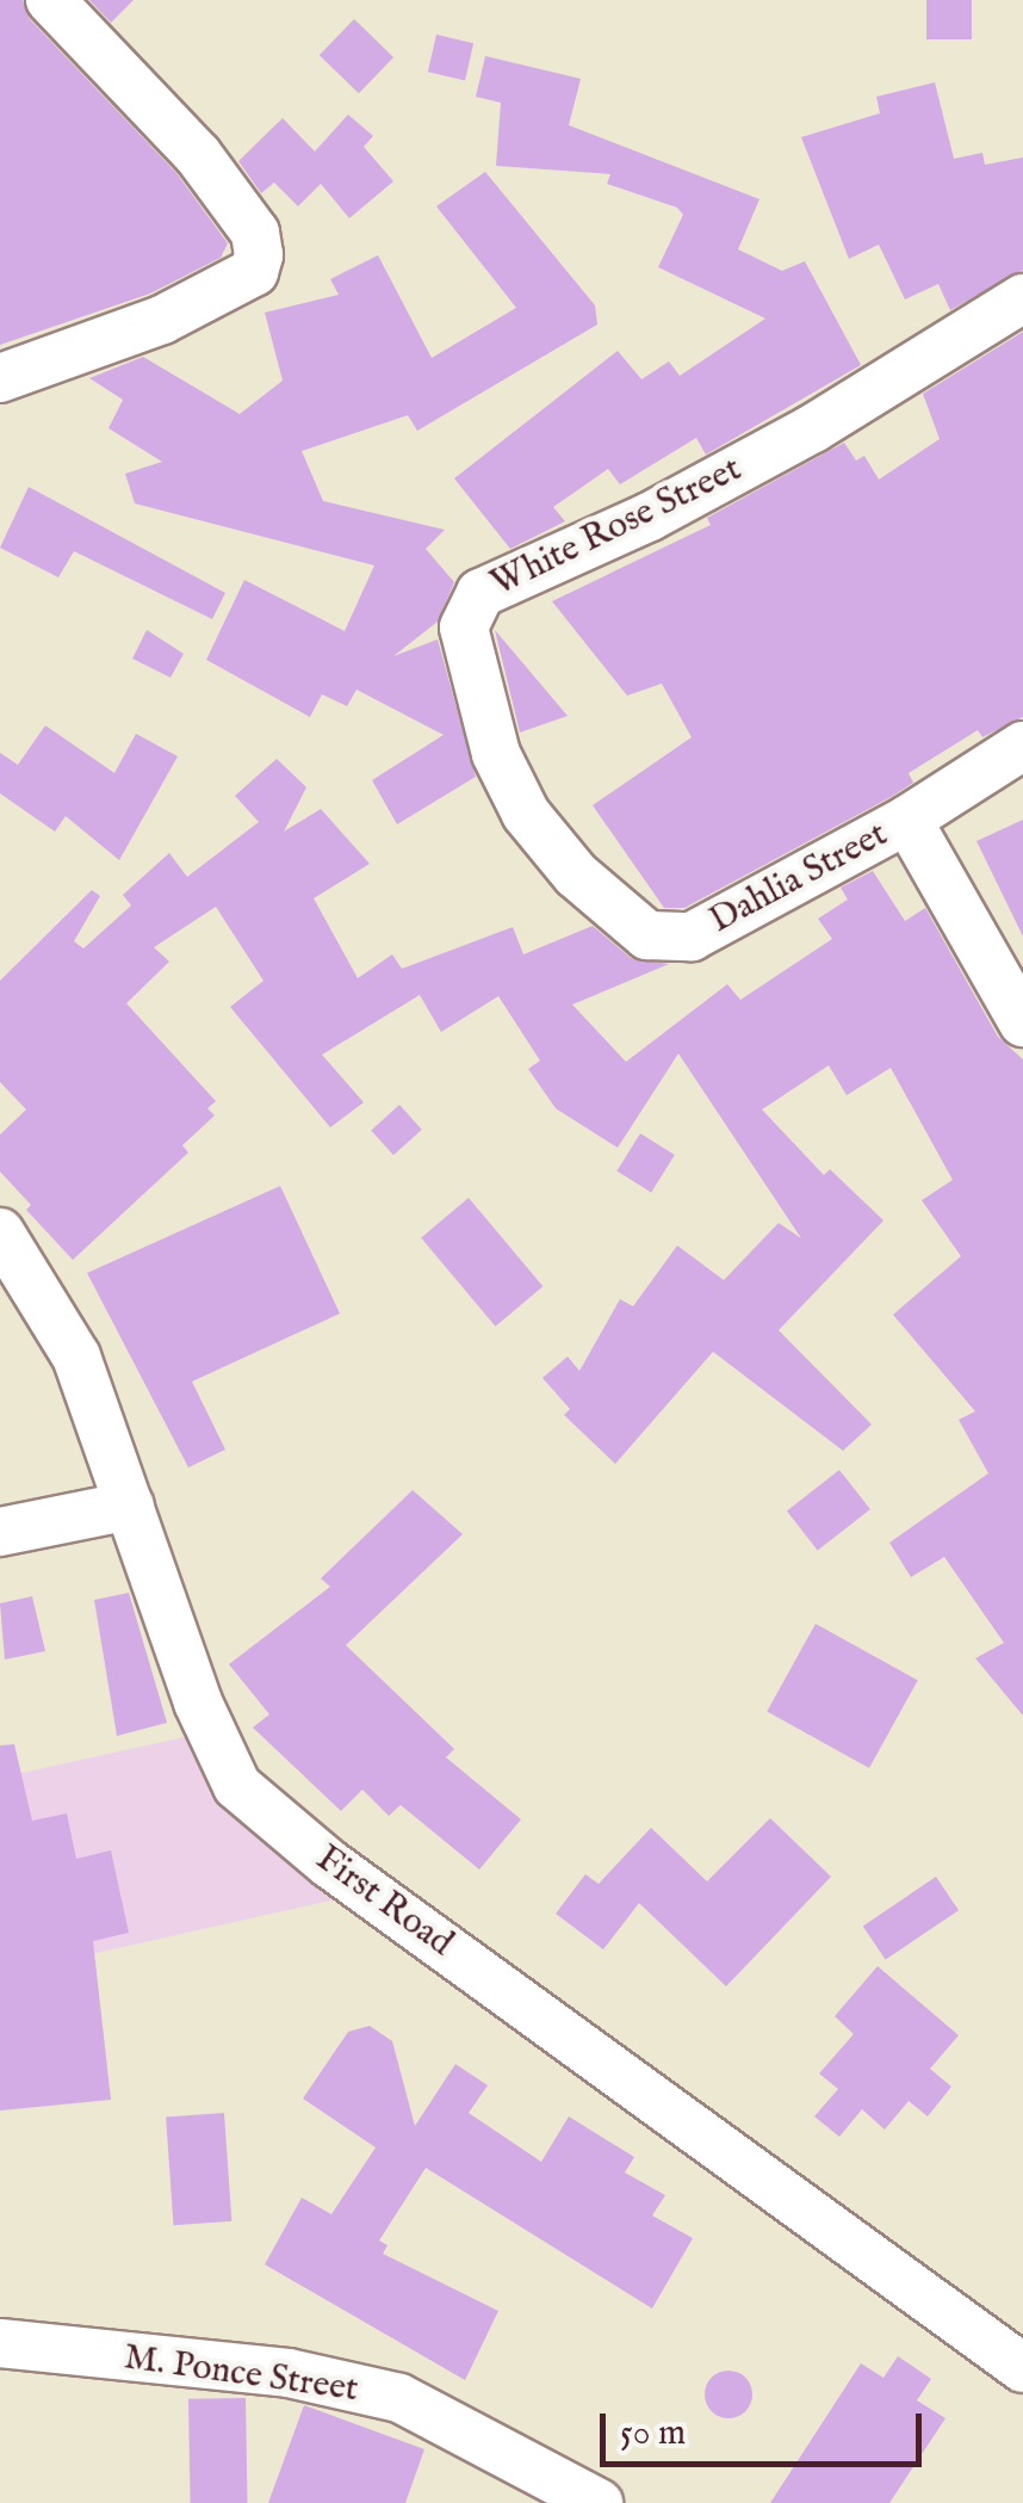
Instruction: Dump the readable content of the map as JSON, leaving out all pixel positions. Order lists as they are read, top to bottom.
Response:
{
  "streets": {
    "street": [
      "White Rose Street",
      "Dahlia Street",
      "First Road",
      "M. Ponce Street"
    ]
  },
  "crossings": [
    ["White Rose Street", "Dahlia Street"]
  ],
  "scale_bar": "50 m"
}
